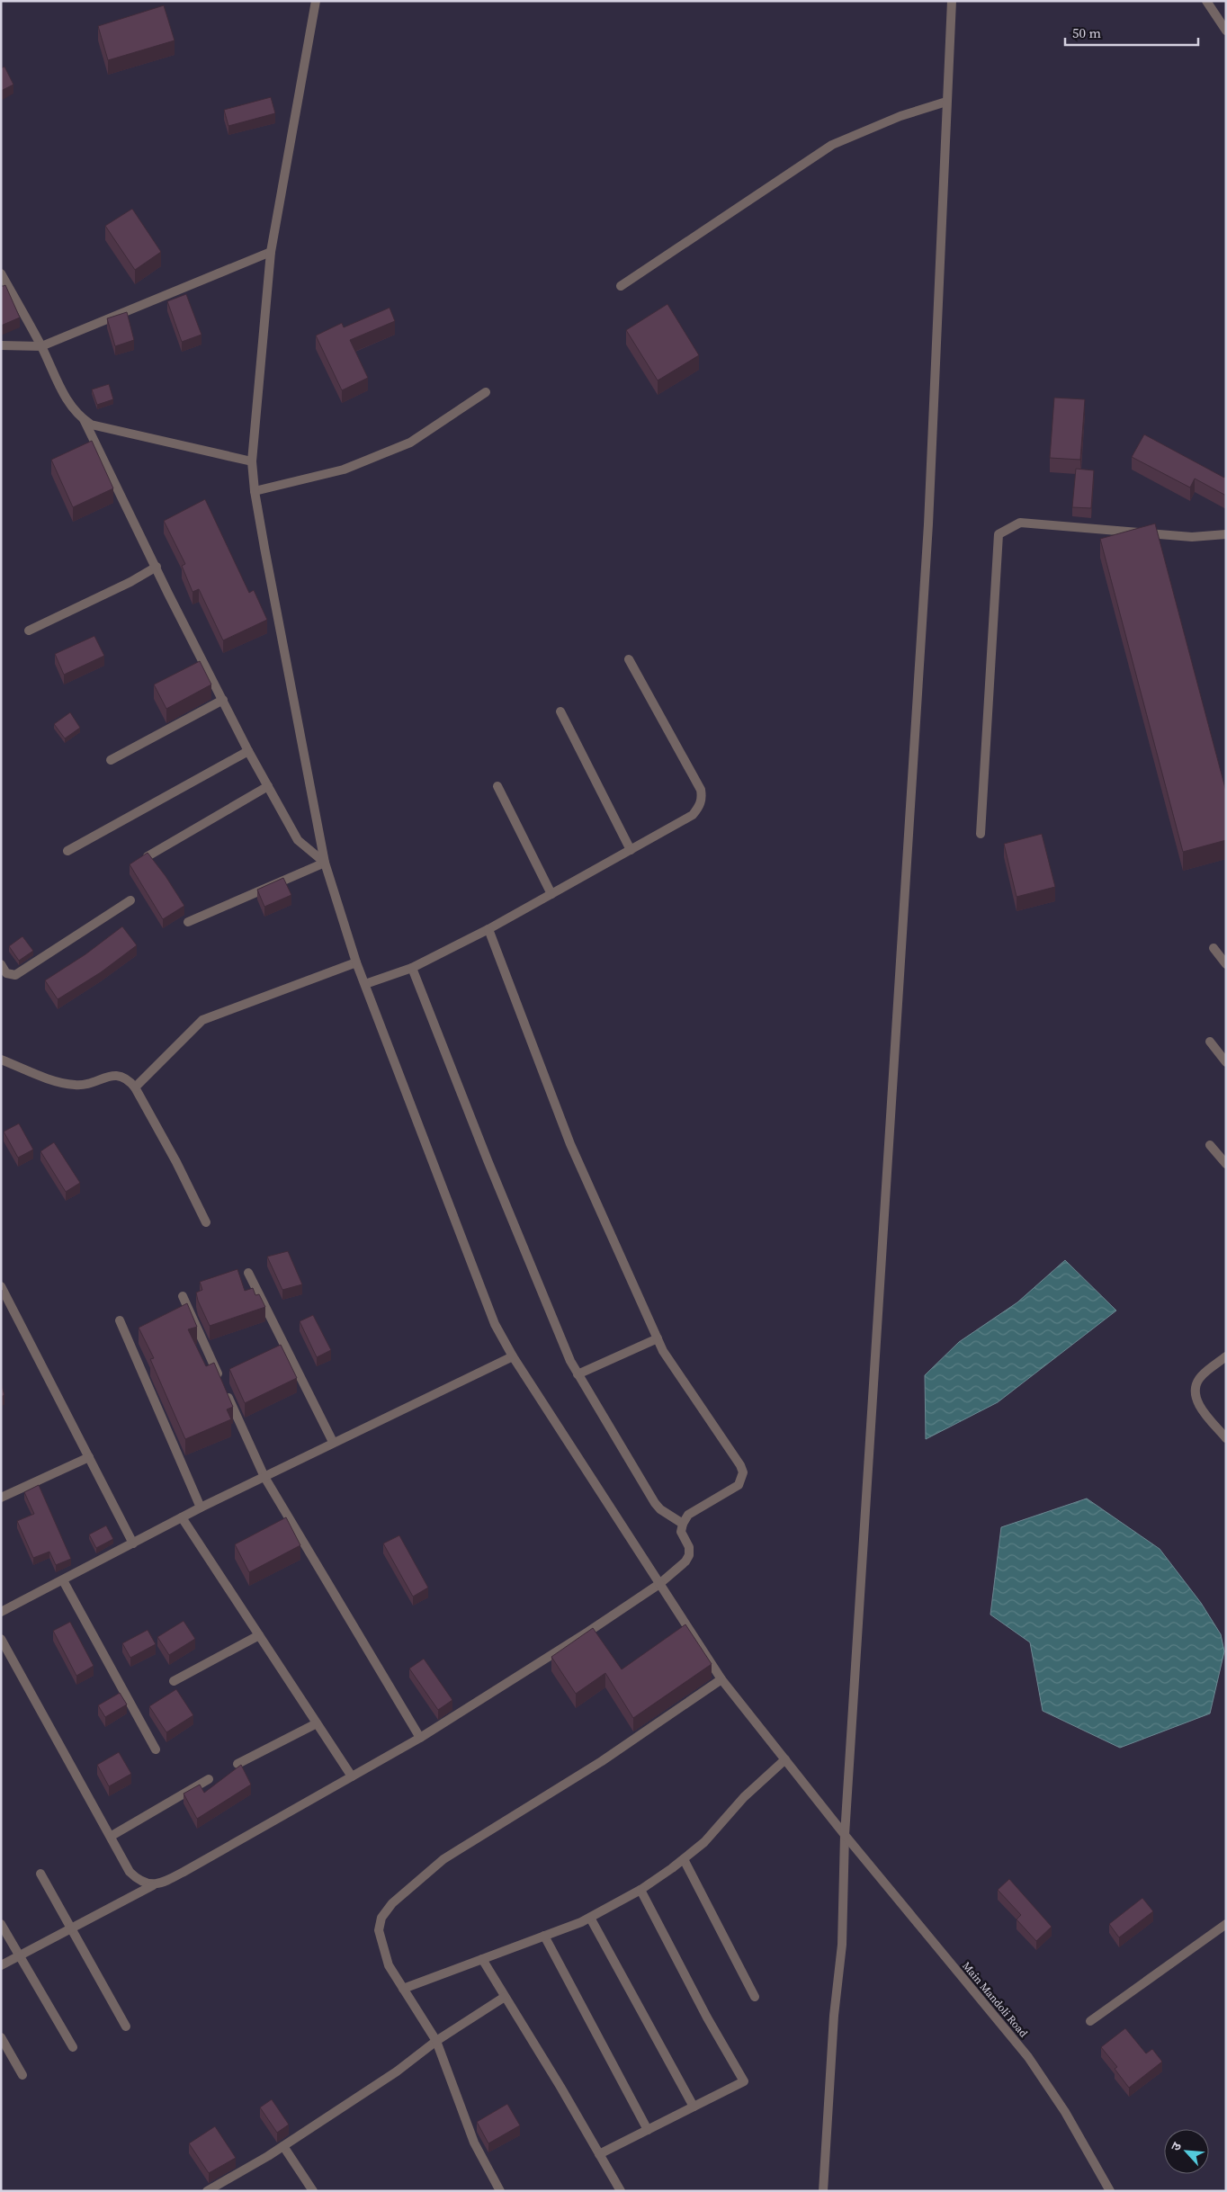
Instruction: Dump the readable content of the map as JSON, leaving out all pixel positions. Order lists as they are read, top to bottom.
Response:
{
  "streets": {
    "street": ["Main Mandoli Road"]
  },
  "scale_bar": "50 m",
  "north": "top left"
}
